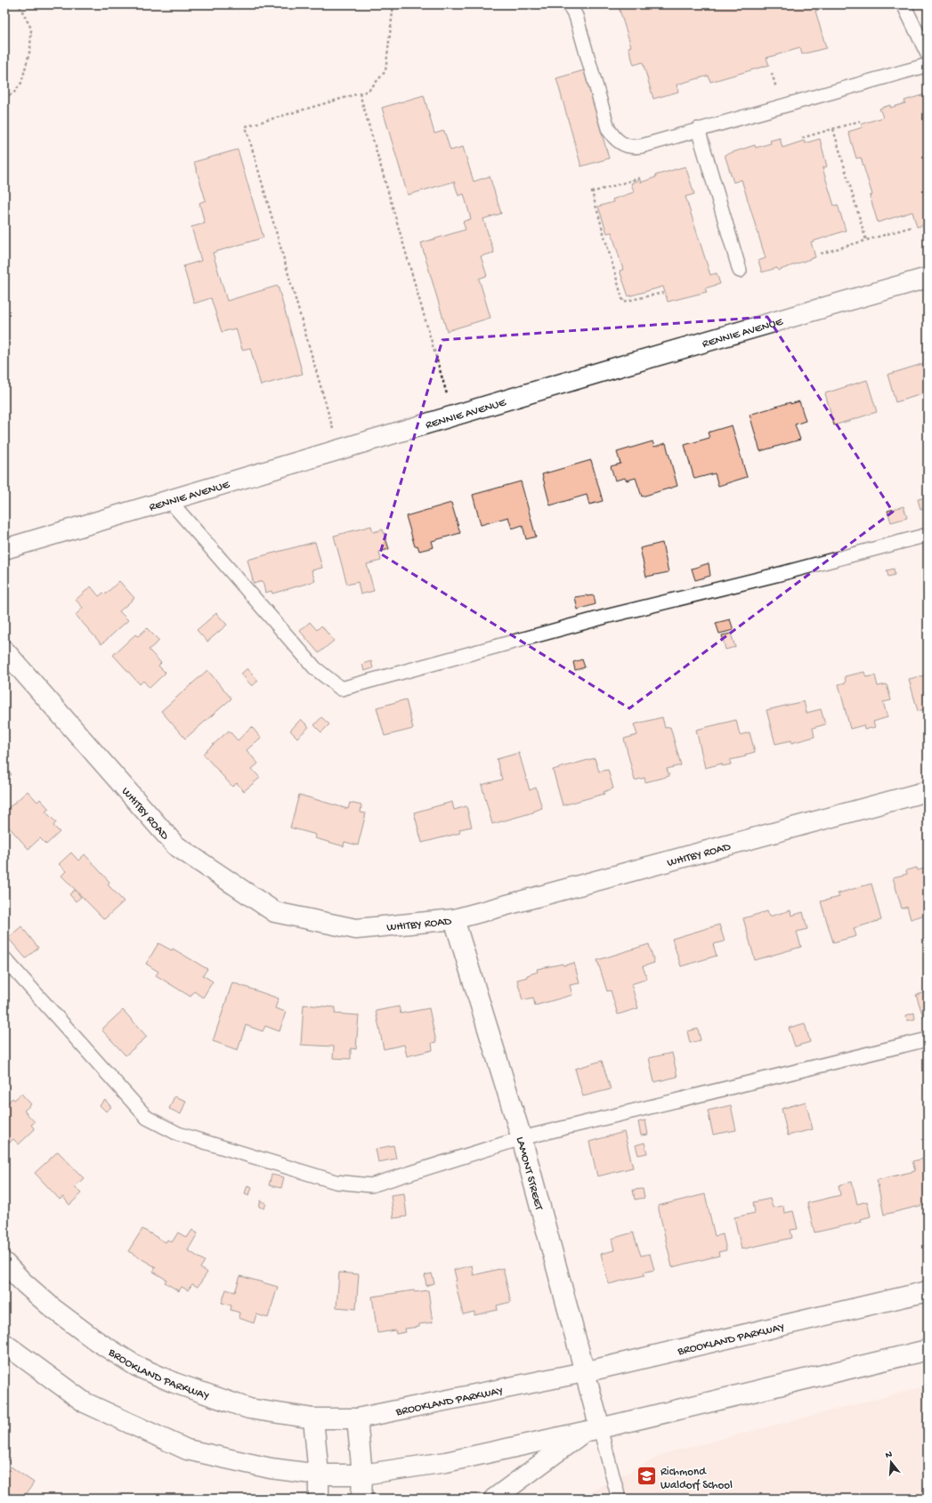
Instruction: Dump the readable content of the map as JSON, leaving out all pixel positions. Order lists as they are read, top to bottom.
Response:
{
  "streets": {
    "street": [
      "RENNIE AVENUE",
      "WHITBY ROAD",
      "LAMONT STREET",
      "BROOKLAND PARKWAY"
    ]
  },
  "crossings": [
    ["WHITBY ROAD", "LAMONT STREET"],
    ["LAMONT STREET", "BROOKLAND PARKWAY"]
  ],
  "places": {
    "school or university": ["Richmond Waldorf School"]
  },
  "north": "top"
}
